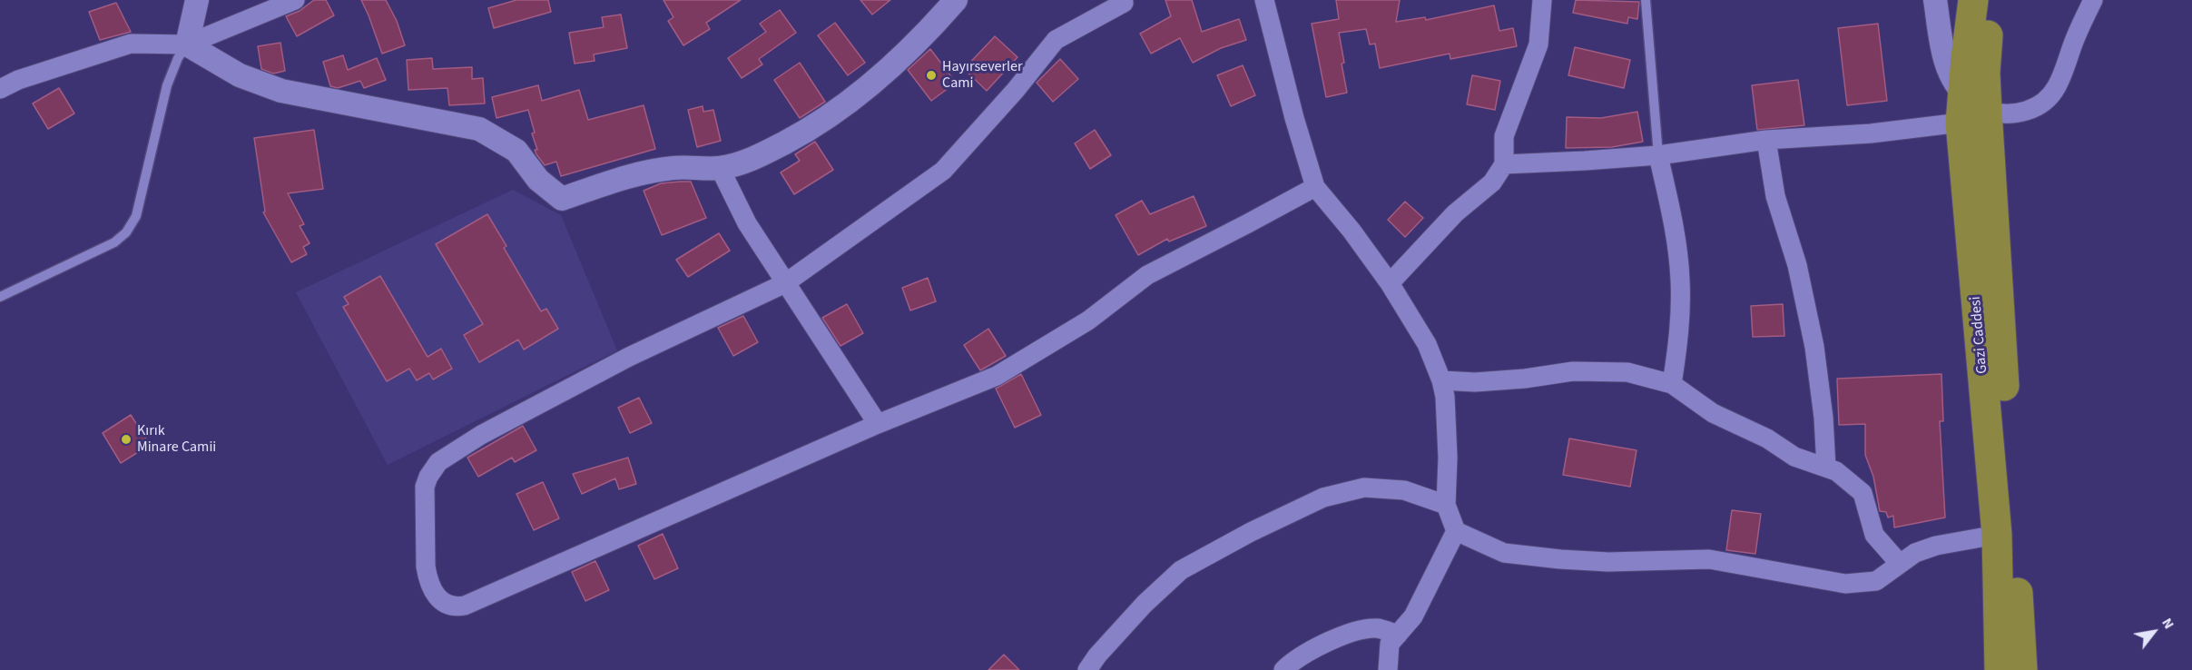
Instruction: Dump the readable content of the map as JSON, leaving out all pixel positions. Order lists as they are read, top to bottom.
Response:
{
  "streets": {
    "highway": ["Gazi Caddesi"]
  },
  "places": ["Hayırseverler Cami", "Kırık Minare Camii"],
  "north": "top right"
}
